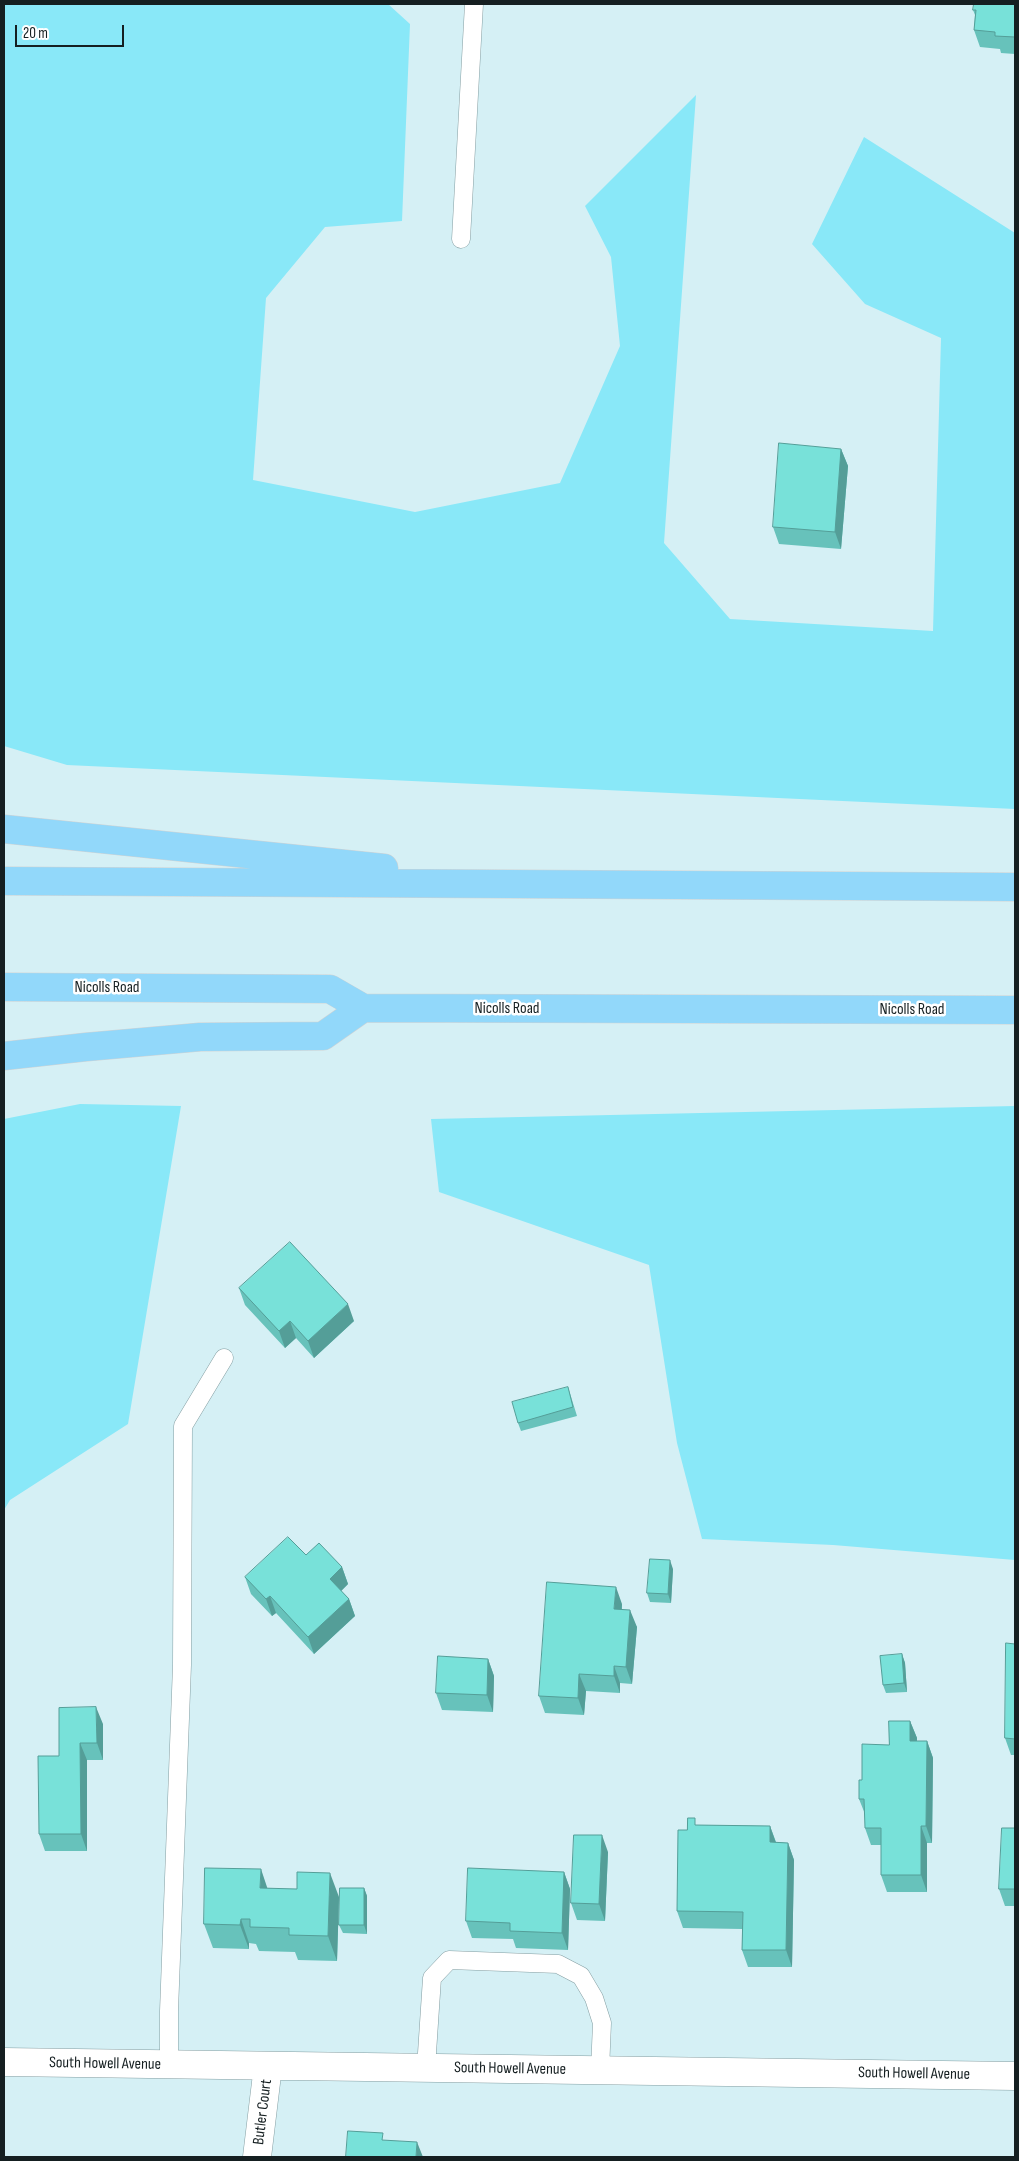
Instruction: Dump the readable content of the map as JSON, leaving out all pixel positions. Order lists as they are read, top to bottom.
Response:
{
  "streets": {
    "highway": ["Nicolls Road"],
    "street": ["South Howell Avenue", "Butler Court"]
  },
  "crossings": [
    ["South Howell Avenue", "Butler Court"]
  ],
  "scale_bar": "20 m"
}
